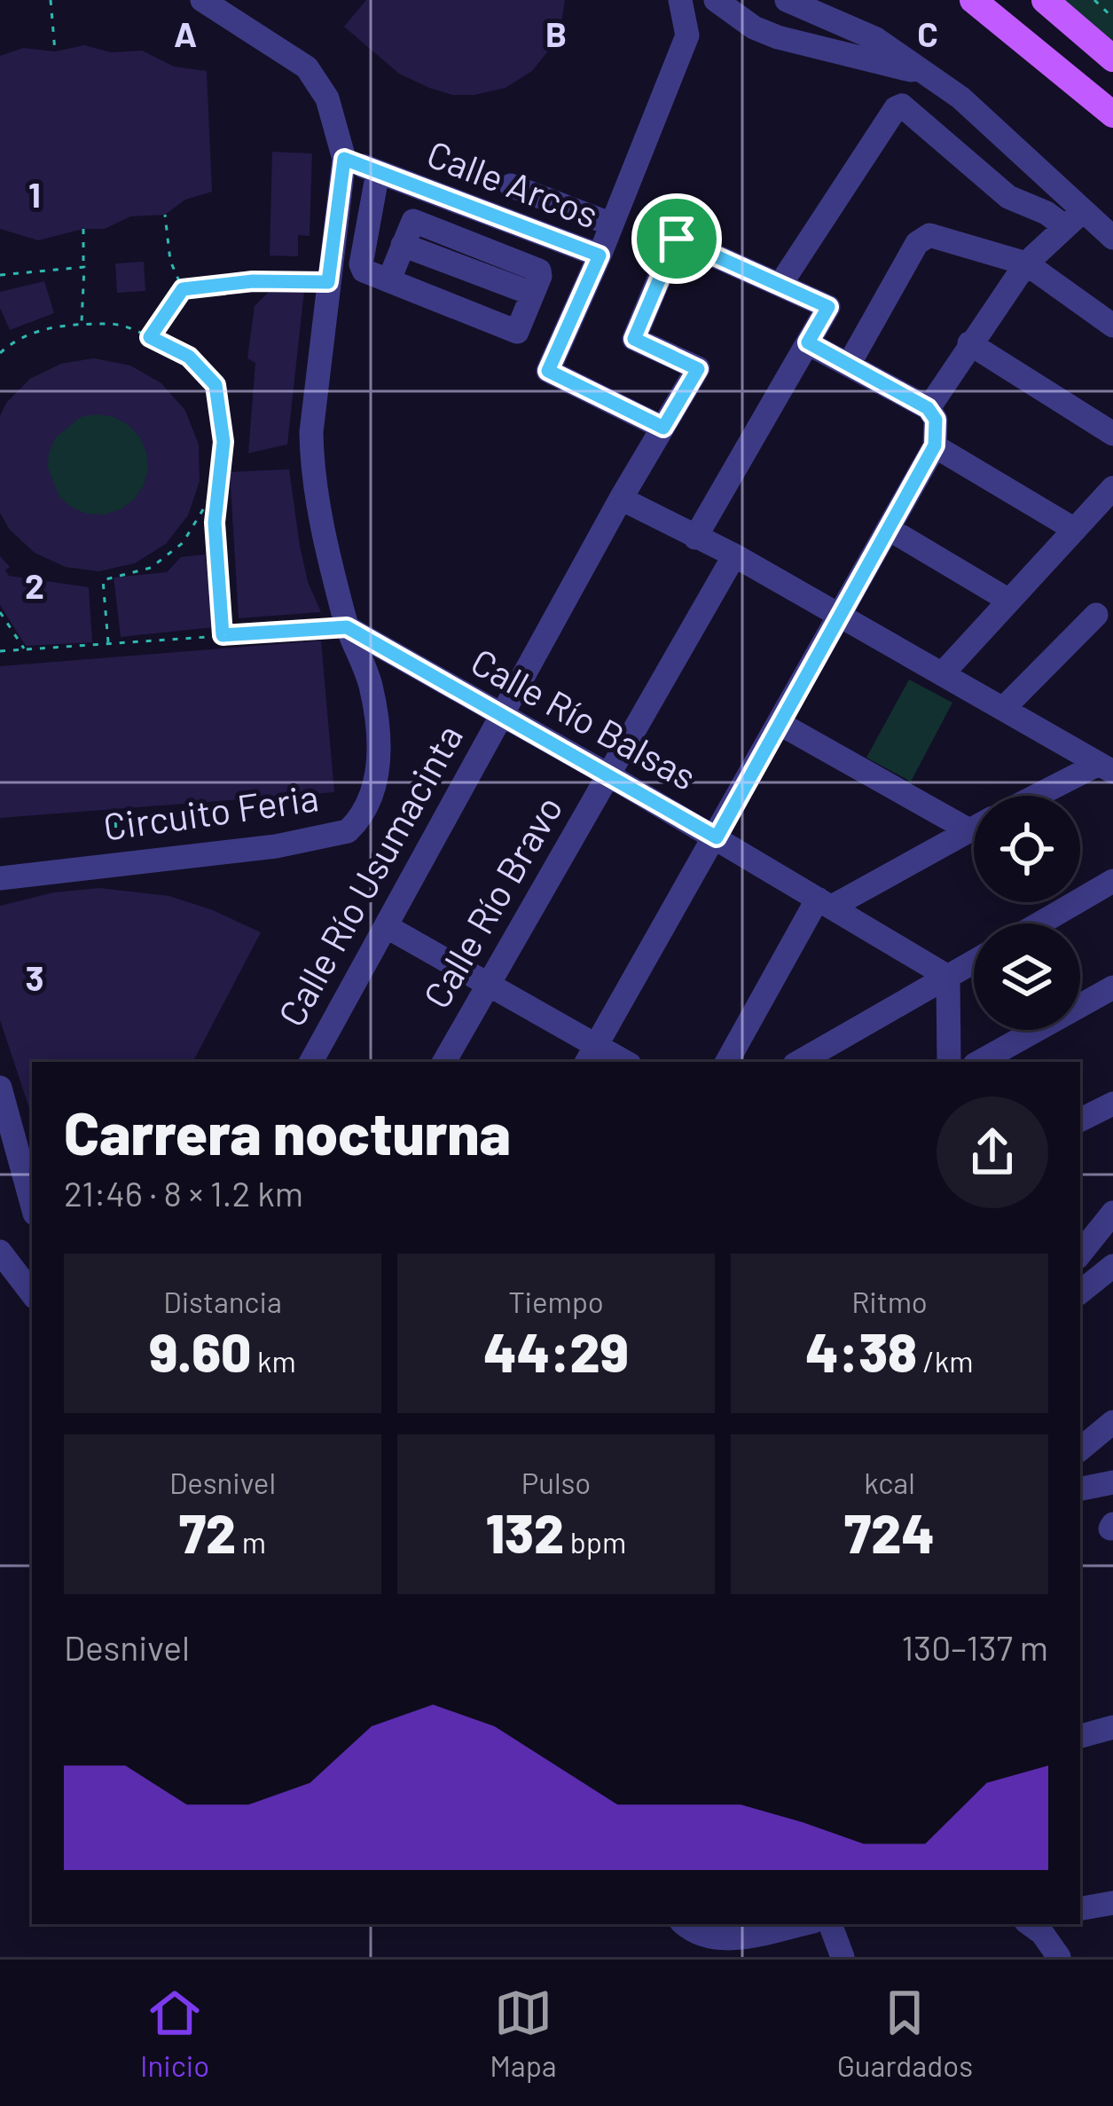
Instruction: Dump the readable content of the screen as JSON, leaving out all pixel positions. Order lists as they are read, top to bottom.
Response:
{
  "streets": {
    "street": [
      "Calle Arcos",
      "Calle Río Balsas",
      "Circuito Feria",
      "Calle Río Usumacinta",
      "Calle Río Bravo"
    ]
  },
  "crossings": [
    ["Calle Arcos", "Circuito Feria"],
    ["Calle Arcos", "Calle Río Usumacinta"],
    ["Calle Río Balsas", "Circuito Feria"],
    ["Calle Río Balsas", "Calle Río Usumacinta"],
    ["Calle Río Balsas", "Calle Río Bravo"]
  ],
  "page": {
    "heading": ["Carrera nocturna", "21:46 · 8 × 1.2 km"],
    "stats": [
      ["Distancia", "9.60 km"],
      ["Tiempo", "44:29"],
      ["Ritmo", "4:38 /km"],
      ["Desnivel", "72 m"],
      ["Pulso", "132 bpm"],
      ["kcal", "724"]
    ],
    "chart": ["Desnivel", "130–137 m"],
    "tabs": ["Inicio", "Mapa", "Guardados"]
  },
  "grid": {
    "columns": ["A", "B", "C"],
    "rows": ["1", "2", "3"]
  }
}
